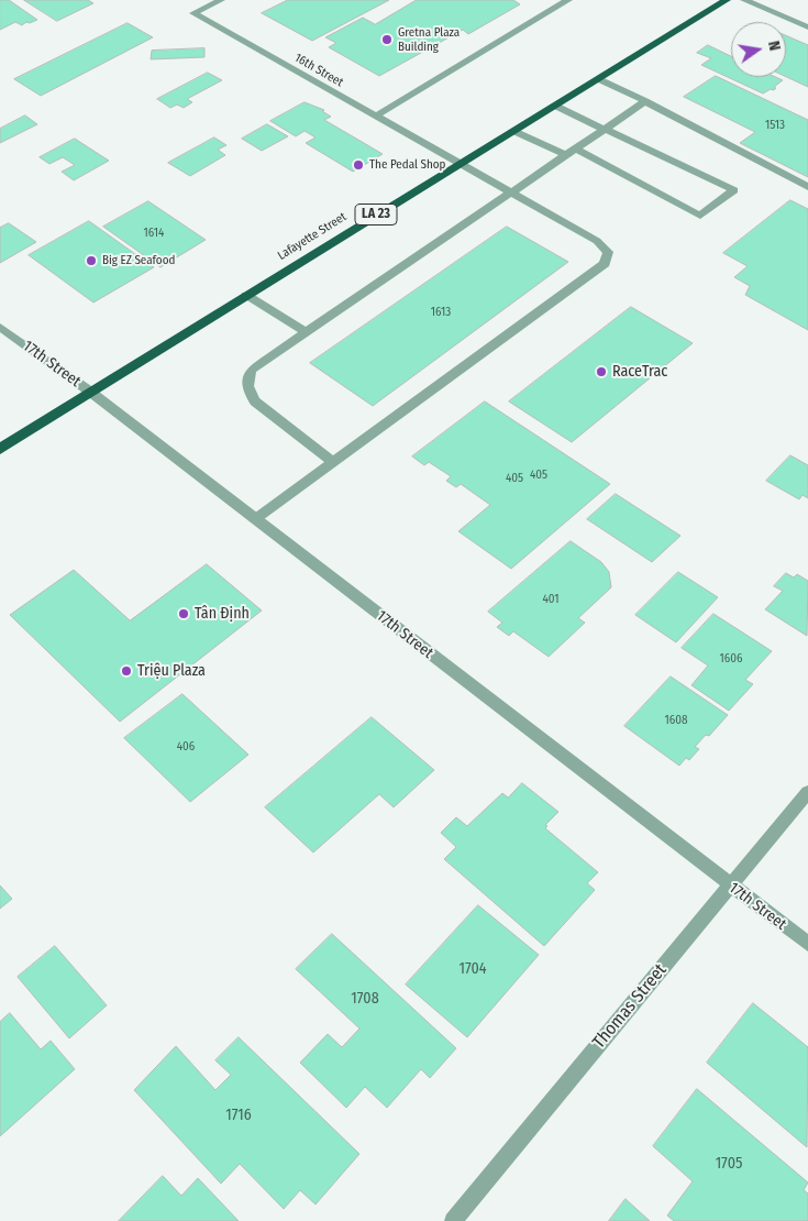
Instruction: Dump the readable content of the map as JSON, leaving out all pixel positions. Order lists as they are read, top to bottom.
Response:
{
  "streets": {
    "highway": ["LA 23", "Lafayette Street"],
    "street": ["16th Street", "17th Street", "Thomas Street"]
  },
  "crossings": [
    ["16th Street", "Lafayette Street"],
    ["Lafayette Street", "17th Street"],
    ["17th Street", "Thomas Street"]
  ],
  "places": [
    "Gretna Plaza Building",
    "The Pedal Shop",
    "Big EZ Seafood",
    "RaceTrac",
    "Tân Định",
    "Triệu Plaza"
  ],
  "house_numbers": [
    "1513",
    "1614",
    "1613",
    "405",
    "405",
    "401",
    "1606",
    "1608",
    "406",
    "1704",
    "1708",
    "1716",
    "1705"
  ],
  "north": "right"
}
